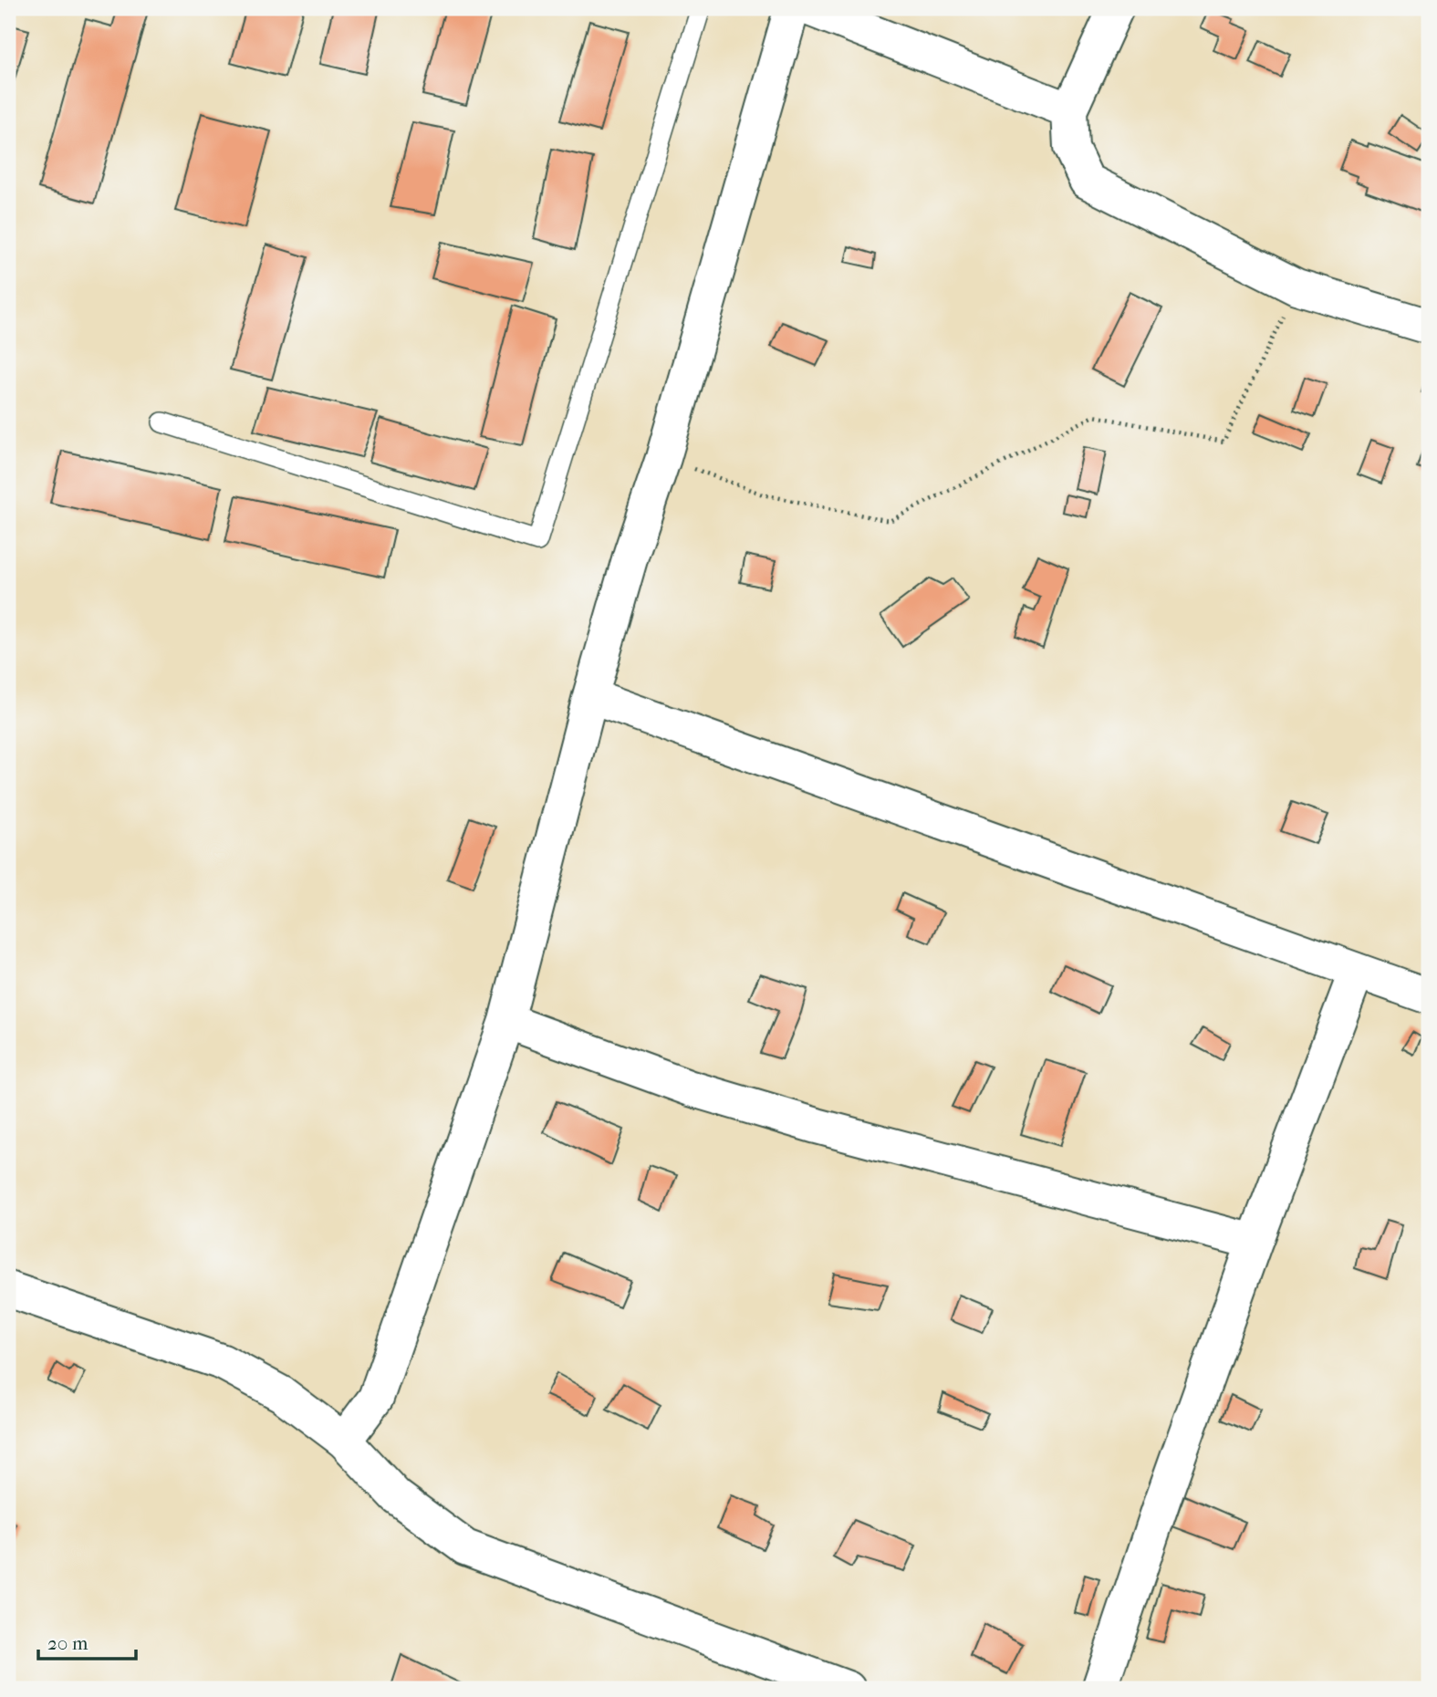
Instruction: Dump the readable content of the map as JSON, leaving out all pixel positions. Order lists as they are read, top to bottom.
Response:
{
  "scale_bar": "20 m"
}
